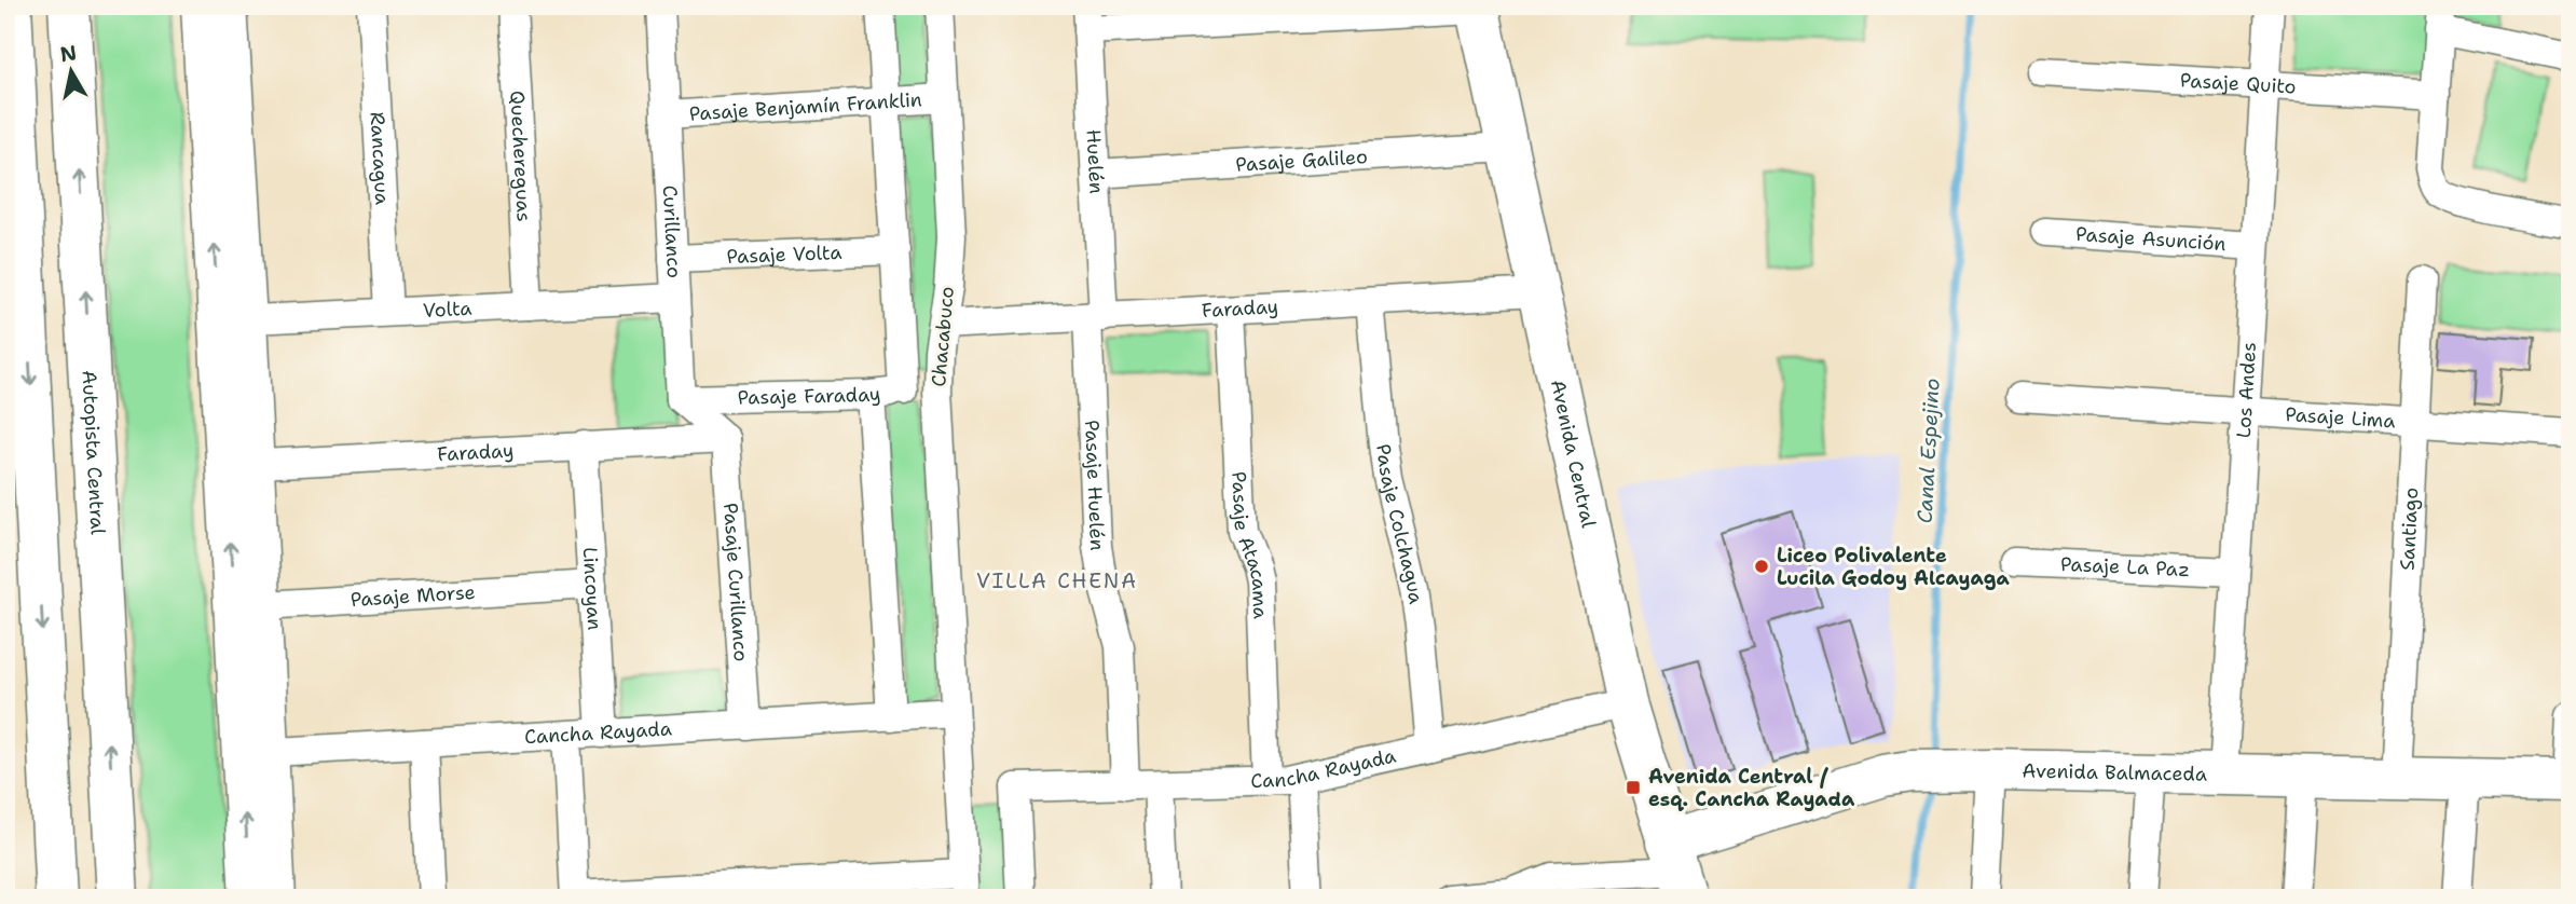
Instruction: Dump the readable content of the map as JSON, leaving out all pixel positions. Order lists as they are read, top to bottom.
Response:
{
  "streets": {
    "main road": ["Autopista Central", "Avenida Central", "Avenida Balmaceda"],
    "street": [
      "Pasaje Quito",
      "Pasaje Benjamín Franklin",
      "Quechereguas",
      "Rancagua",
      "Huelén",
      "Pasaje Galileo",
      "Curillanco",
      "Pasaje Asunción",
      "Pasaje Volta",
      "Faraday",
      "Volta",
      "Chacabuco",
      "Los Andes",
      "Pasaje Faraday",
      "Pasaje Lima",
      "Pasaje Huelén",
      "Pasaje Colchagua",
      "Santiago",
      "Pasaje Atacama",
      "Pasaje La Paz",
      "Pasaje Curillanco",
      "Lincoyan",
      "Pasaje Morse",
      "Cancha Rayada"
    ]
  },
  "crossings": [
    ["Pasaje Quito", "Los Andes"],
    ["Pasaje Benjamín Franklin", "Curillanco"],
    ["Pasaje Benjamín Franklin", "Chacabuco"],
    ["Quechereguas", "Volta"],
    ["Rancagua", "Volta"],
    ["Huelén", "Pasaje Galileo"],
    ["Huelén", "Faraday"],
    ["Huelén", "Pasaje Huelén"],
    ["Pasaje Galileo", "Avenida Central"],
    ["Curillanco", "Pasaje Volta"],
    ["Curillanco", "Volta"],
    ["Curillanco", "Pasaje Faraday"],
    ["Pasaje Asunción", "Los Andes"],
    ["Pasaje Volta", "Chacabuco"],
    ["Faraday", "Chacabuco"],
    ["Faraday", "Avenida Central"],
    ["Faraday", "Pasaje Huelén"],
    ["Faraday", "Pasaje Colchagua"],
    ["Faraday", "Pasaje Atacama"],
    ["Faraday", "Pasaje Curillanco"],
    ["Faraday", "Lincoyan"],
    ["Chacabuco", "Pasaje Faraday"],
    ["Chacabuco", "Cancha Rayada"],
    ["Los Andes", "Pasaje Lima"],
    ["Los Andes", "Pasaje La Paz"],
    ["Los Andes", "Avenida Balmaceda"],
    ["Pasaje Lima", "Santiago"],
    ["Avenida Central", "Cancha Rayada"],
    ["Avenida Central", "Avenida Balmaceda"],
    ["Pasaje Huelén", "Cancha Rayada"],
    ["Pasaje Colchagua", "Cancha Rayada"],
    ["Santiago", "Avenida Balmaceda"],
    ["Pasaje Atacama", "Cancha Rayada"],
    ["Pasaje Curillanco", "Cancha Rayada"],
    ["Lincoyan", "Pasaje Morse"],
    ["Lincoyan", "Cancha Rayada"]
  ],
  "districts": ["VILLA CHENA"],
  "water": ["Canal Espejino"],
  "places": {
    "other": ["Liceo Polivalente Lucila Godoy Alcayaga"],
    "transit": ["Avenida Central / esq. Cancha Rayada"]
  },
  "north": "top"
}
